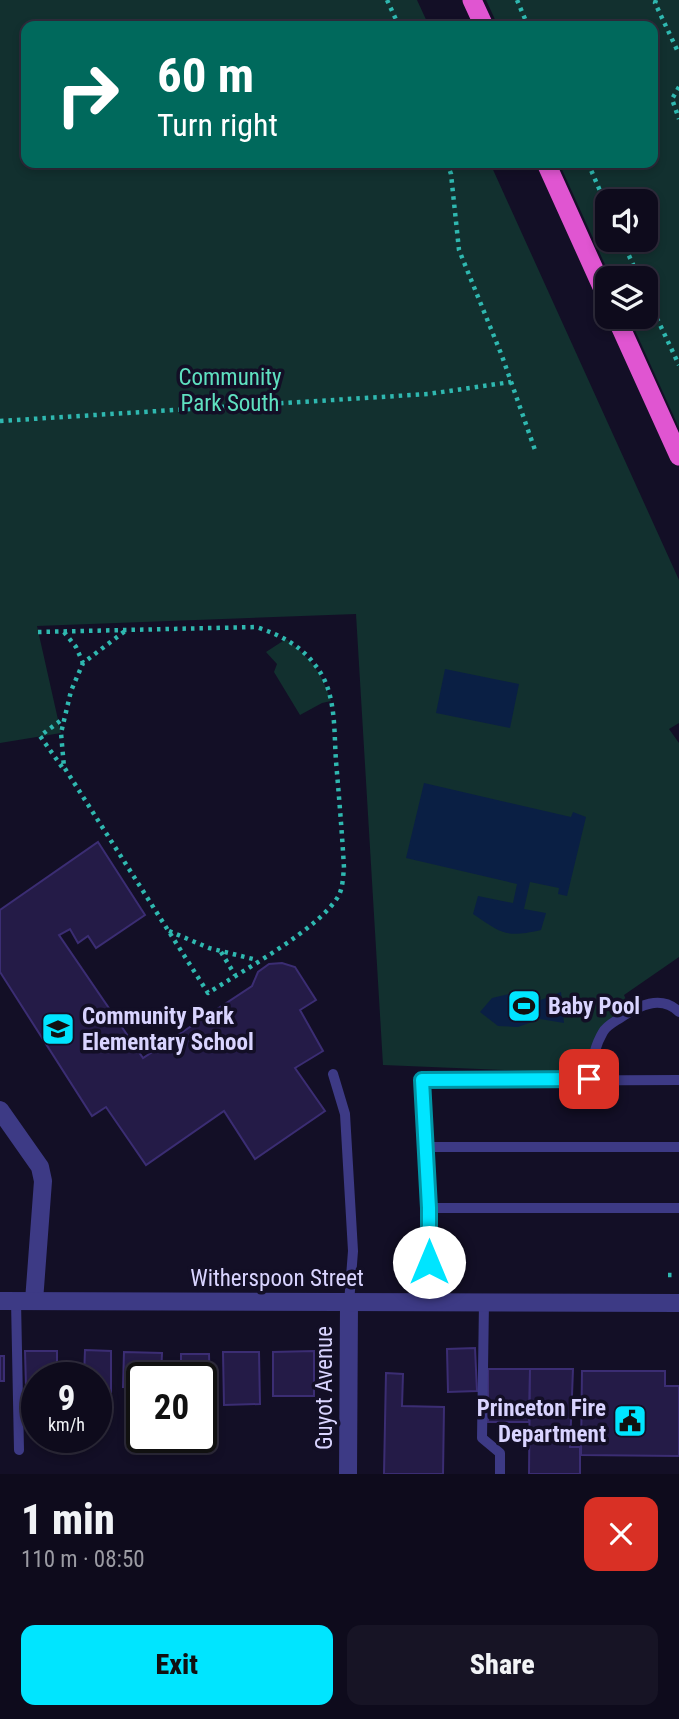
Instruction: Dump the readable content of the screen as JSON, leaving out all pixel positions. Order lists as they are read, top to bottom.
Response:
{
  "streets": {
    "street": ["Witherspoon Street", "Guyot Avenue"]
  },
  "crossings": [
    ["Witherspoon Street", "Guyot Avenue"]
  ],
  "parks": ["Community Park South"],
  "places": {
    "sports": ["Baby Pool"],
    "school or university": ["Community Park Elementary School"],
    "public building": ["Princeton Fire Department"]
  },
  "page": {
    "turn": ["60 m", "Turn right"],
    "speed": "9 km/h",
    "limit": "20",
    "heading": ["1 min", "110 m · 08:50"],
    "buttons": ["Exit", "Share"]
  }
}
